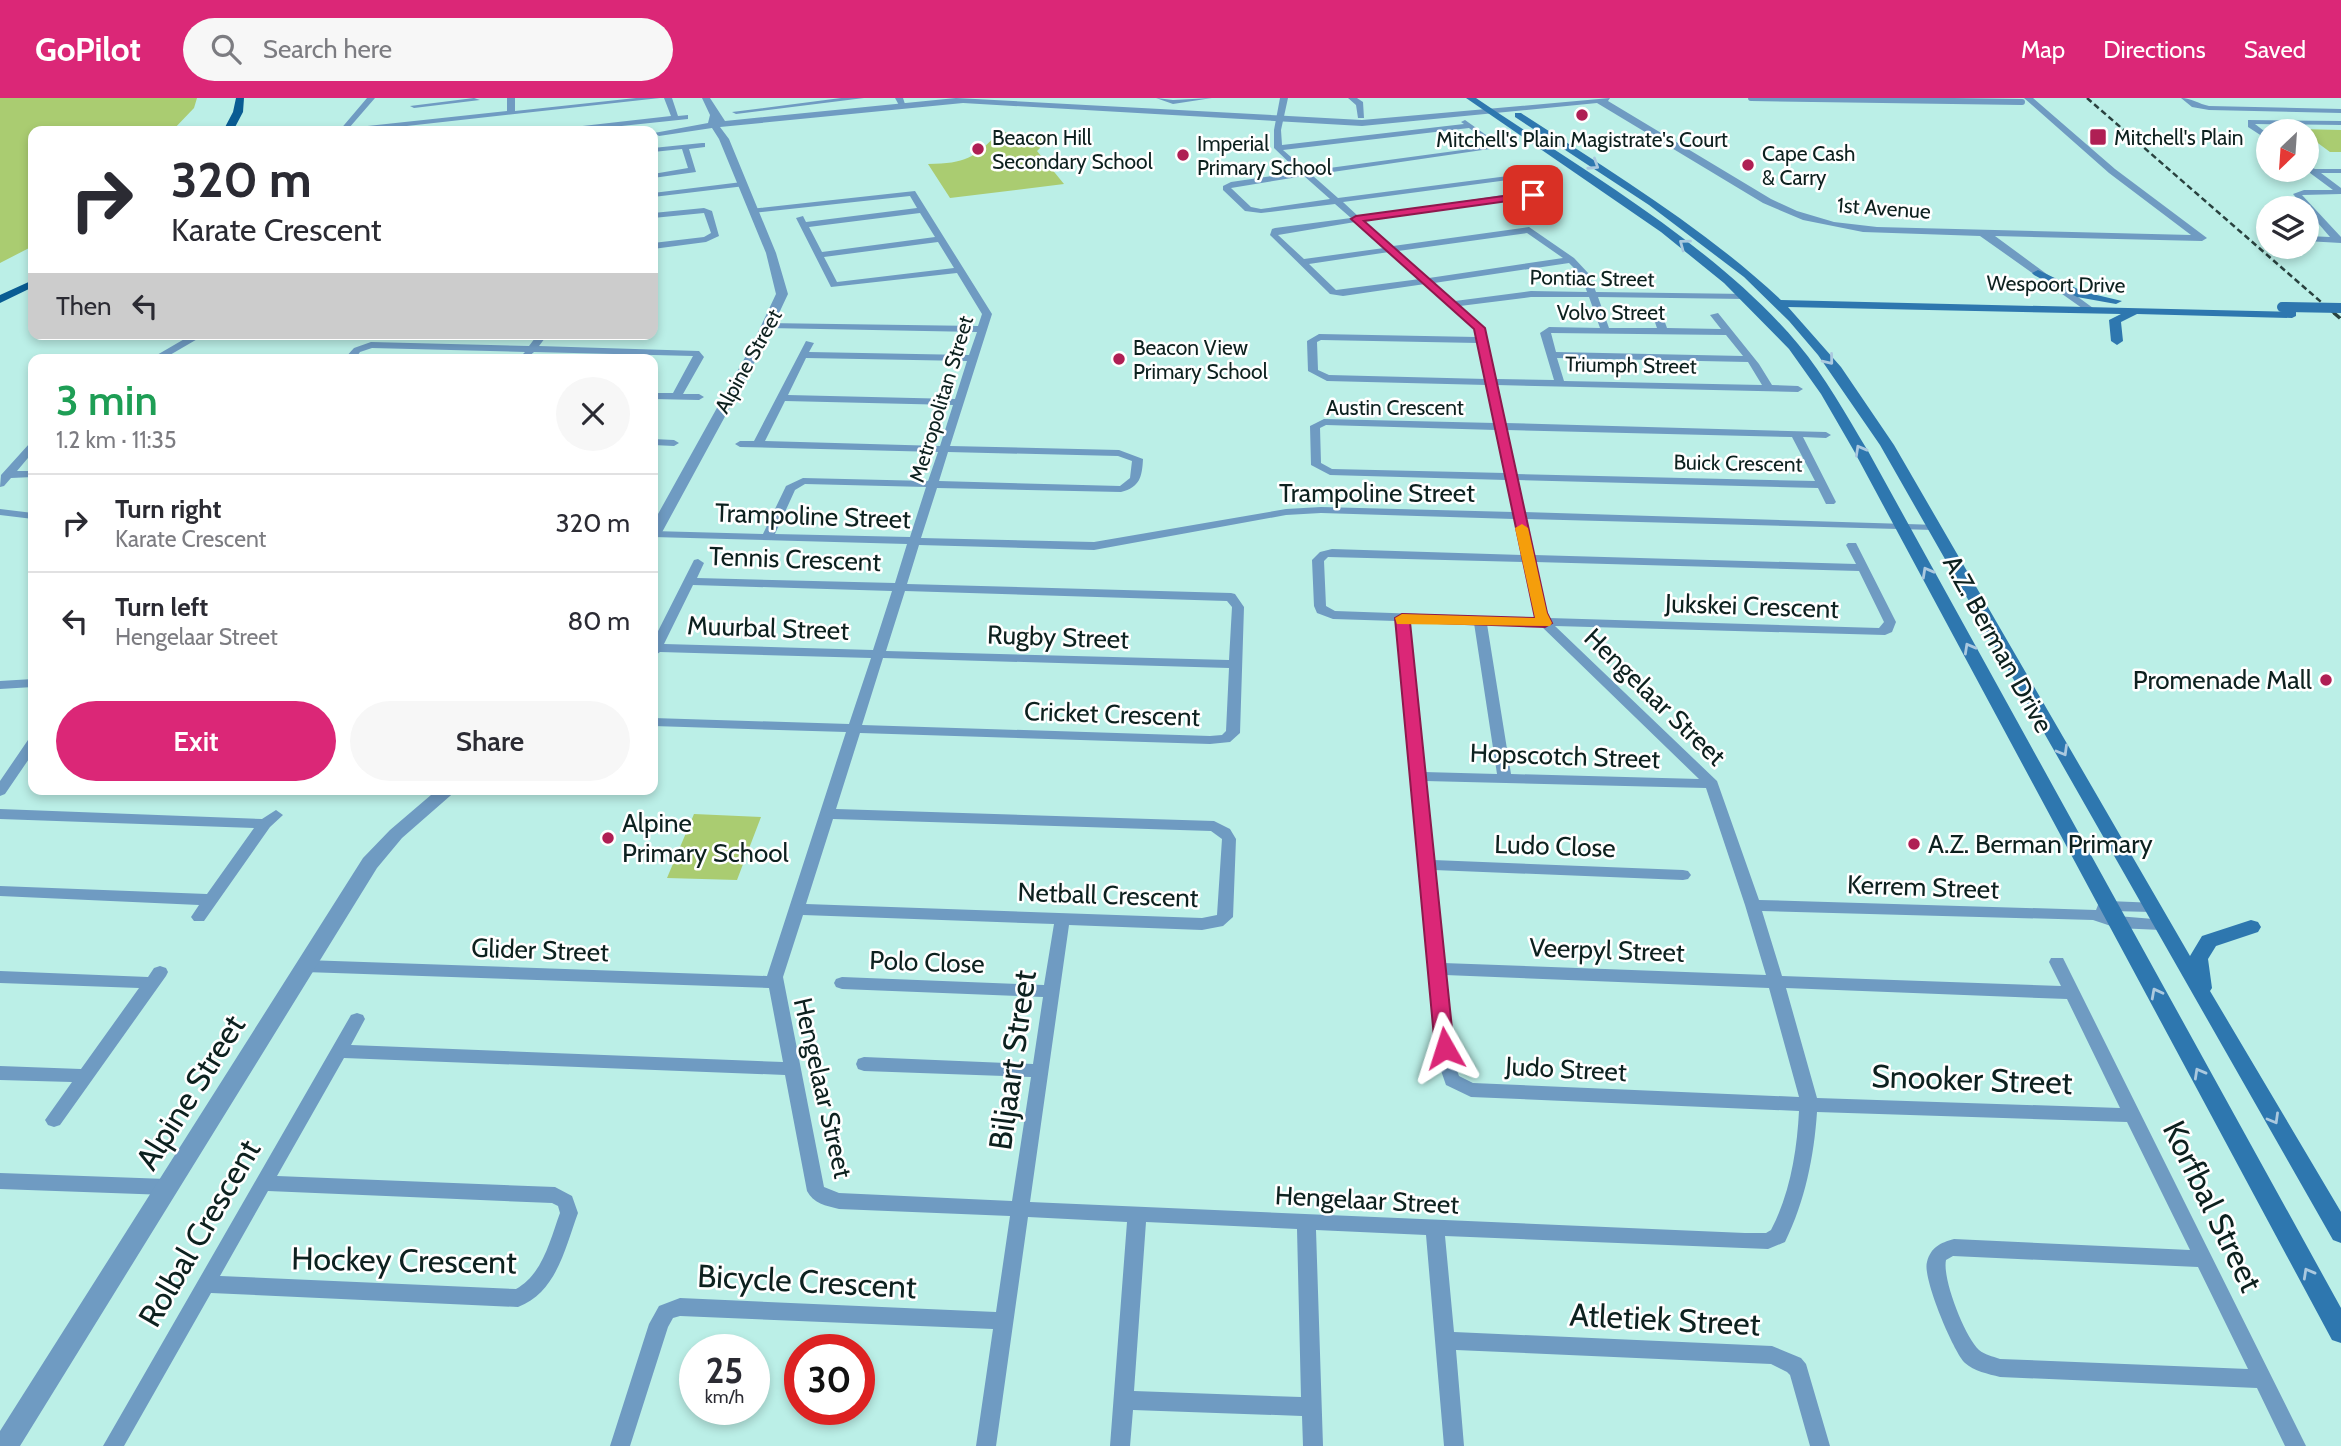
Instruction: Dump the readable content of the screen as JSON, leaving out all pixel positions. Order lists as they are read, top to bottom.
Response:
{
  "streets": {
    "main road": ["Wespoort Drive", "A.Z. Berman Drive"],
    "street": [
      "1st Avenue",
      "Pontiac Street",
      "Volvo Street",
      "Alpine Street",
      "Triumph Street",
      "Metropolitan Street",
      "Austin Crescent",
      "Buick Crescent",
      "Trampoline Street",
      "Tennis Crescent",
      "Jukskei Crescent",
      "Muurbal Street",
      "Rugby Street",
      "Hengelaar Street",
      "Cricket Crescent",
      "Hopscotch Street",
      "Ludo Close",
      "Kerrem Street",
      "Netball Crescent",
      "Glider Street",
      "Veerpyl Street",
      "Polo Close",
      "Biljaart Street",
      "Judo Street",
      "Snooker Street",
      "Korfbal Street",
      "Rolbal Crescent",
      "Hockey Crescent",
      "Bicycle Crescent",
      "Atletiek Street"
    ]
  },
  "crossings": [
    ["Pontiac Street", "Wespoort Drive"],
    ["Pontiac Street", "A.Z. Berman Drive"],
    ["Wespoort Drive", "A.Z. Berman Drive"],
    ["Volvo Street", "Triumph Street"],
    ["Alpine Street", "Metropolitan Street"],
    ["Alpine Street", "Glider Street"],
    ["Triumph Street", "Hengelaar Street"],
    ["Metropolitan Street", "Trampoline Street"],
    ["Metropolitan Street", "Hengelaar Street"],
    ["Austin Crescent", "Buick Crescent"],
    ["Austin Crescent", "Hengelaar Street"],
    ["Buick Crescent", "Hengelaar Street"],
    ["Trampoline Street", "A.Z. Berman Drive"],
    ["Trampoline Street", "Hengelaar Street"],
    ["Tennis Crescent", "Hengelaar Street"],
    ["Tennis Crescent", "Cricket Crescent"],
    ["Jukskei Crescent", "Hengelaar Street"],
    ["Jukskei Crescent", "Judo Street"],
    ["Muurbal Street", "Rugby Street"],
    ["Muurbal Street", "Hengelaar Street"],
    ["Rugby Street", "Hengelaar Street"],
    ["Rugby Street", "Cricket Crescent"],
    ["A.Z. Berman Drive", "Kerrem Street"],
    ["Hengelaar Street", "Cricket Crescent"],
    ["Hengelaar Street", "Hopscotch Street"],
    ["Hengelaar Street", "Kerrem Street"],
    ["Hengelaar Street", "Netball Crescent"],
    ["Hengelaar Street", "Glider Street"],
    ["Hengelaar Street", "Veerpyl Street"],
    ["Hengelaar Street", "Biljaart Street"],
    ["Hengelaar Street", "Judo Street"],
    ["Hengelaar Street", "Snooker Street"],
    ["Hopscotch Street", "Judo Street"],
    ["Ludo Close", "Judo Street"],
    ["Netball Crescent", "Biljaart Street"],
    ["Veerpyl Street", "Judo Street"],
    ["Polo Close", "Biljaart Street"],
    ["Biljaart Street", "Bicycle Crescent"],
    ["Judo Street", "Snooker Street"],
    ["Snooker Street", "Korfbal Street"],
    ["Rolbal Crescent", "Hockey Crescent"]
  ],
  "places": {
    "other": [
      "Mitchell's Plain Magistrate's Court",
      "Beacon Hill Secondary School",
      "Imperial Primary School",
      "Cape Cash & Carry",
      "Beacon View Primary School",
      "Promenade Mall",
      "Alpine Primary School",
      "A.Z. Berman Primary"
    ],
    "transit": ["Mitchell's Plain"]
  },
  "north": "bottom left",
  "page": {
    "header": "GoPilot",
    "search": "Search here",
    "nav": ["Map", "Directions", "Saved"],
    "turn": ["320 m", "Karate Crescent"],
    "then": "Then",
    "heading": ["3 min", "1.2 km · 11:35"],
    "list": [
      {
        "name": "Turn right",
        "note": "Karate Crescent",
        "value": "320 m"
      },
      {
        "name": "Turn left",
        "note": "Hengelaar Street",
        "value": "80 m"
      }
    ],
    "buttons": ["Exit", "Share"],
    "speed": "25 km/h",
    "limit": "30"
  }
}
